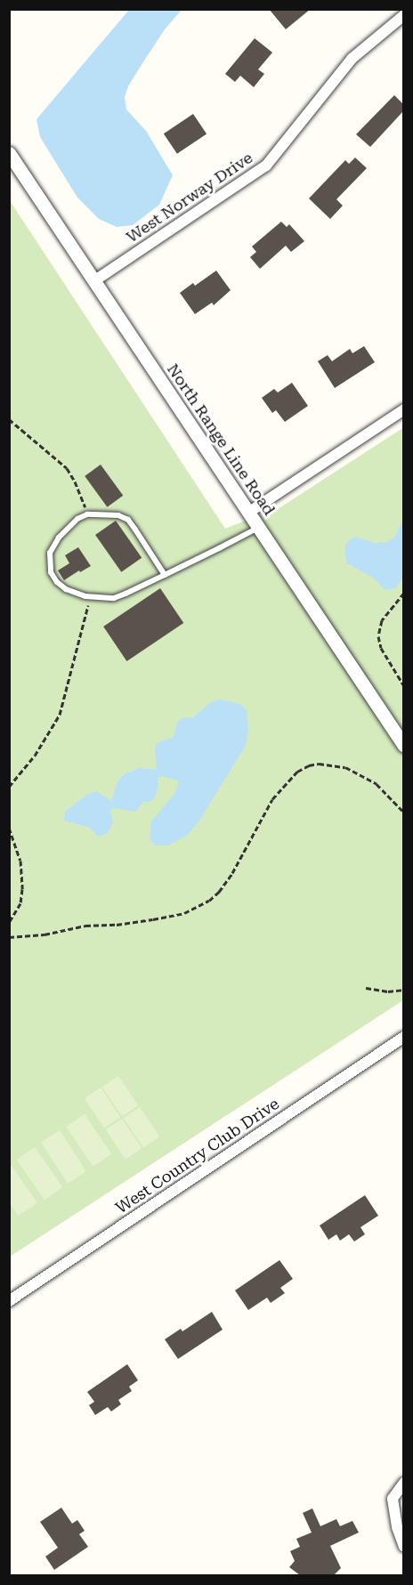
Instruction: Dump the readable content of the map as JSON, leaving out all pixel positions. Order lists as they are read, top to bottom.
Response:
{
  "streets": {
    "street": ["West Norway Drive", "North Range Line Road", "West Country Club Drive"]
  },
  "crossings": [
    ["West Norway Drive", "North Range Line Road"]
  ]
}
